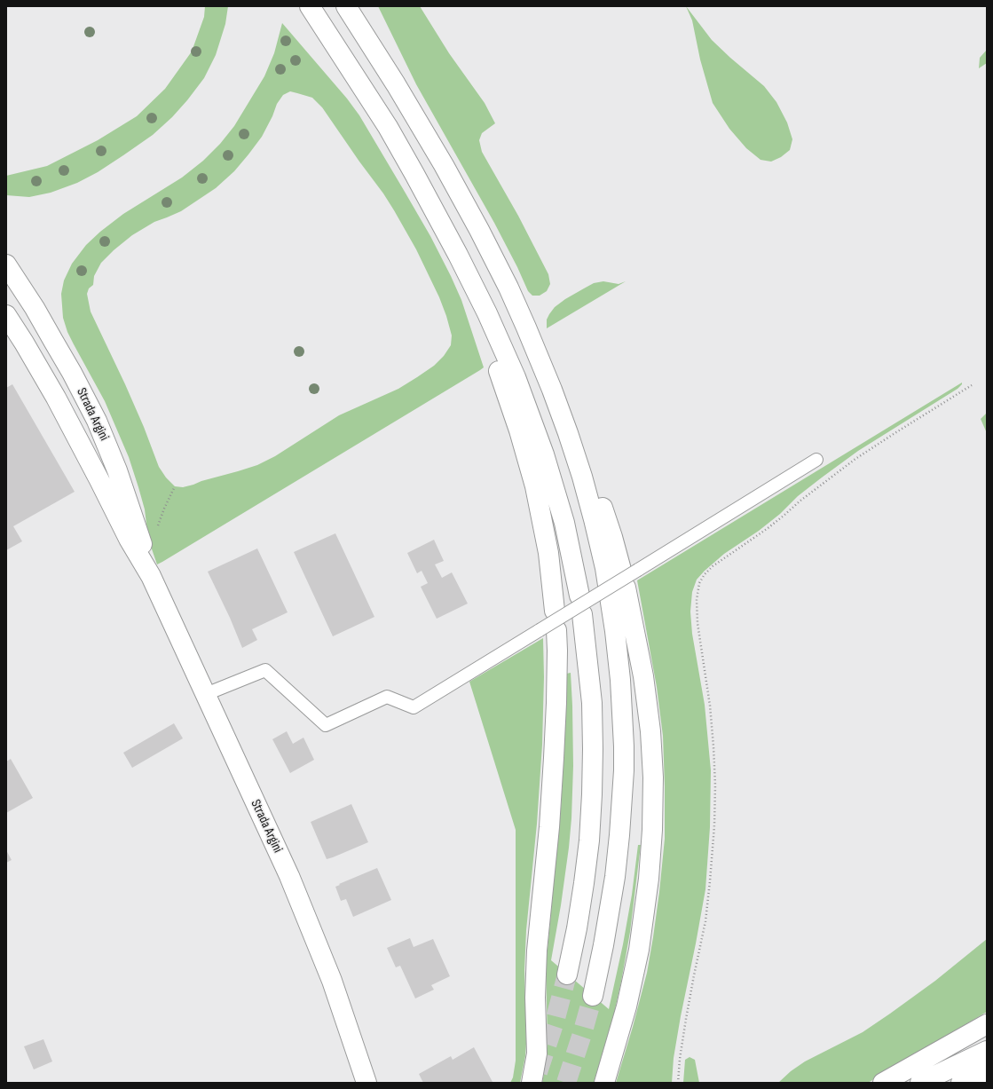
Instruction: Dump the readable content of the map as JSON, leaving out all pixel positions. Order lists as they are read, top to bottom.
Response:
{
  "streets": {
    "main road": ["Strada Argini"]
  }
}
